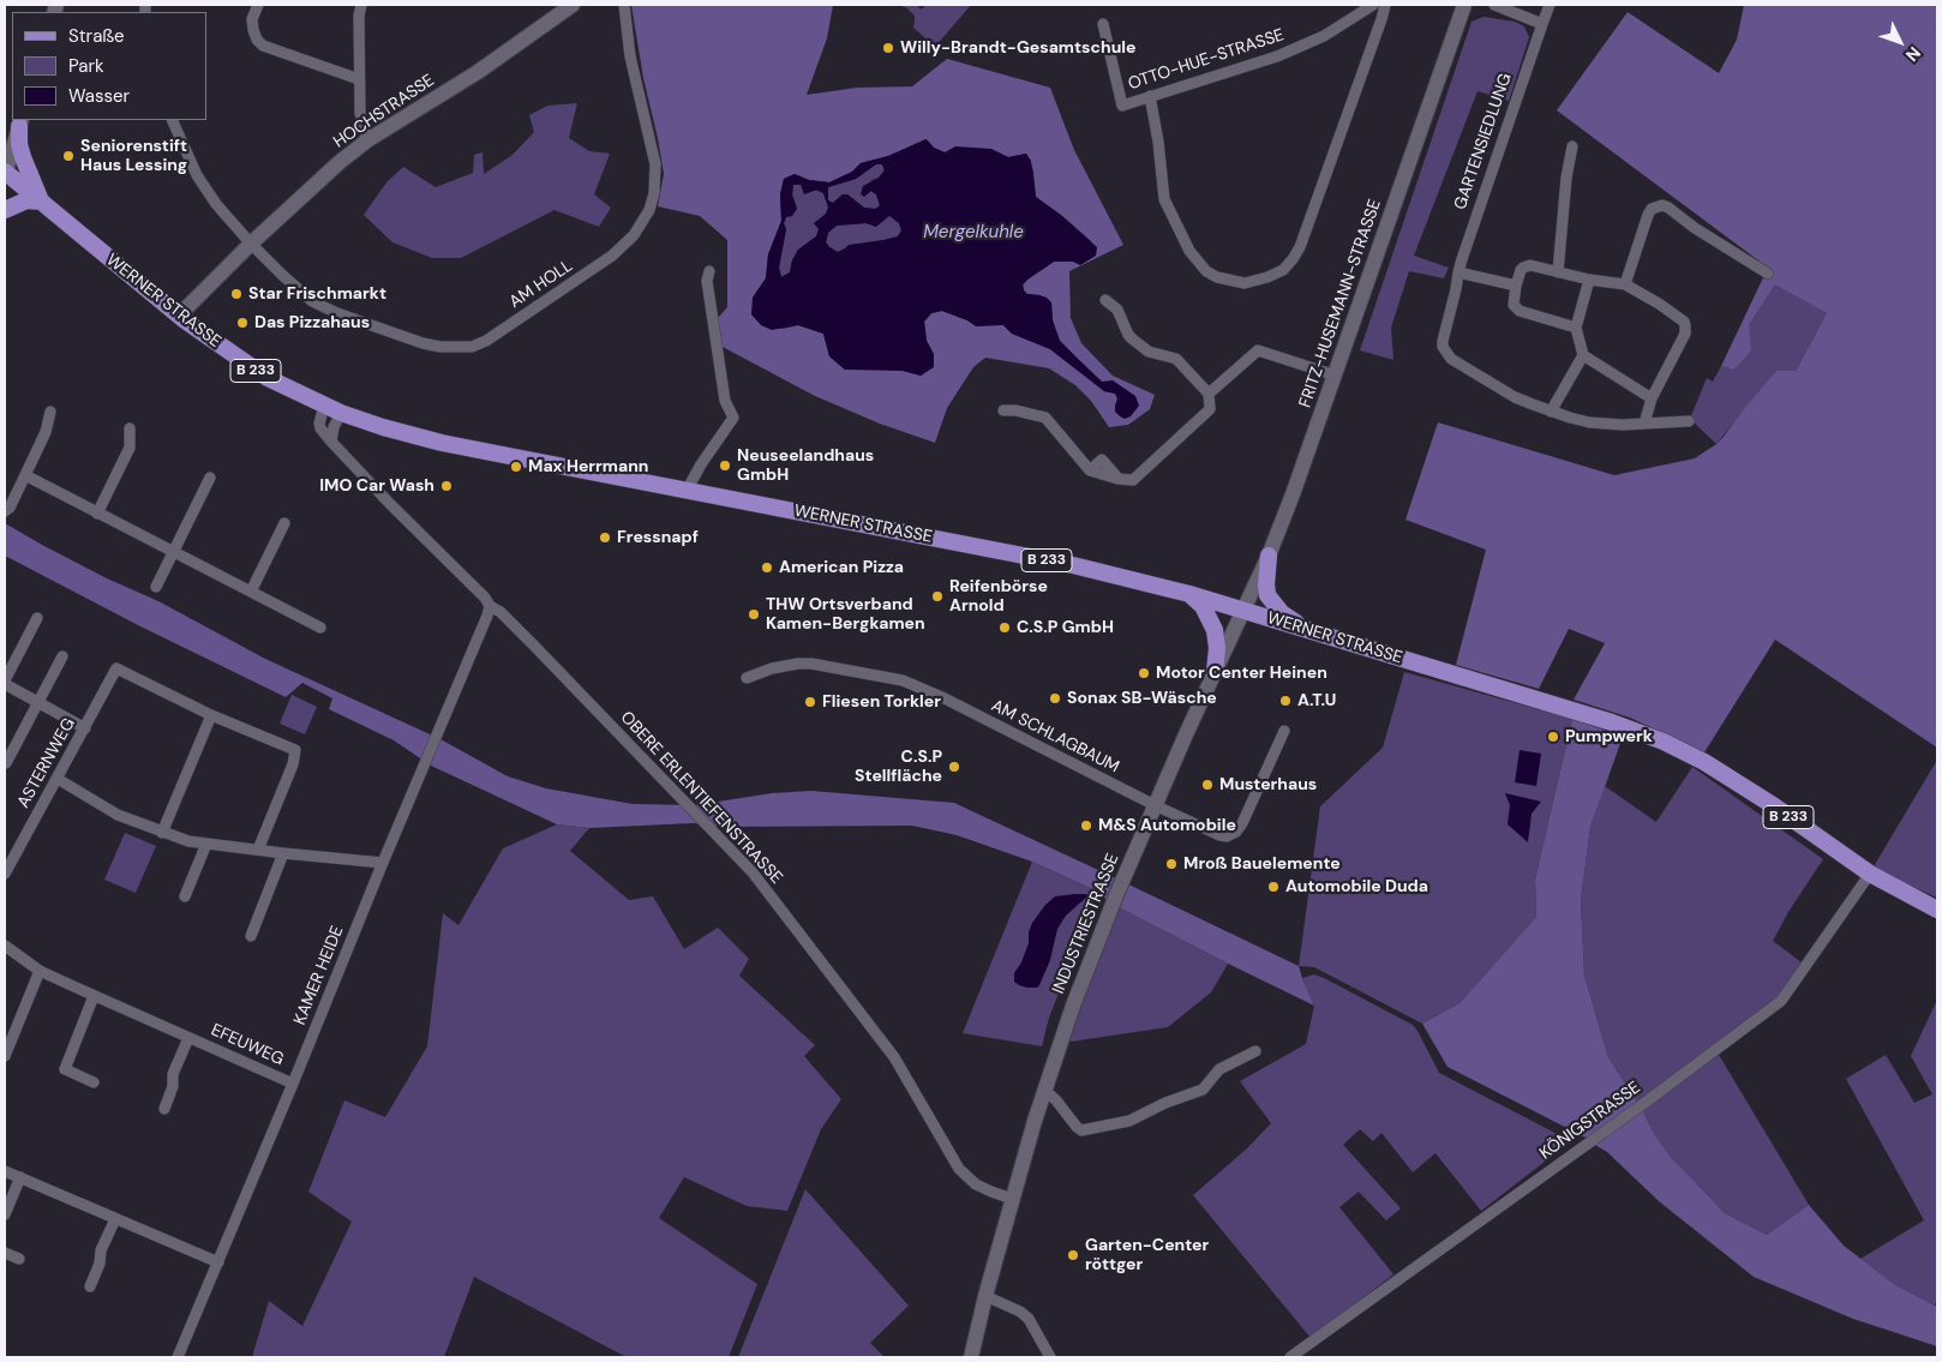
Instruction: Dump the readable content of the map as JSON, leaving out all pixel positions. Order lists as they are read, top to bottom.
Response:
{
  "streets": {
    "main road": ["WERNER STRASSE", "B 233"],
    "street": [
      "OTTO-HUE-STRASSE",
      "HOCHSTRASSE",
      "GARTENSIEDLUNG",
      "AM HOLL",
      "FRITZ-HUSEMANN-STRASSE",
      "AM SCHLAGBAUM",
      "ASTERNWEG",
      "OBERE ERLENTIEFENSTRASSE",
      "INDUSTRIESTRASSE",
      "KAMER HEIDE",
      "EFEUWEG",
      "KÖNIGSTRASSE"
    ]
  },
  "crossings": [
    ["HOCHSTRASSE", "AM HOLL"],
    ["HOCHSTRASSE", "WERNER STRASSE"],
    ["WERNER STRASSE", "FRITZ-HUSEMANN-STRASSE"],
    ["WERNER STRASSE", "OBERE ERLENTIEFENSTRASSE"],
    ["WERNER STRASSE", "INDUSTRIESTRASSE"],
    ["WERNER STRASSE", "KÖNIGSTRASSE"],
    ["FRITZ-HUSEMANN-STRASSE", "INDUSTRIESTRASSE"],
    ["AM SCHLAGBAUM", "INDUSTRIESTRASSE"],
    ["OBERE ERLENTIEFENSTRASSE", "INDUSTRIESTRASSE"],
    ["OBERE ERLENTIEFENSTRASSE", "KAMER HEIDE"],
    ["KAMER HEIDE", "EFEUWEG"]
  ],
  "water": ["Mergelkuhle"],
  "places": [
    "Willy-Brandt-Gesamtschule",
    "Seniorenstift Haus Lessing",
    "Star Frischmarkt",
    "Das Pizzahaus",
    "Neuseelandhaus GmbH",
    "Max Herrmann",
    "IMO Car Wash",
    "Fressnapf",
    "American Pizza",
    "Reifenbörse Arnold",
    "THW Ortsverband Kamen-Bergkamen",
    "C.S.P GmbH",
    "Motor Center Heinen",
    "Sonax SB-Wäsche",
    "A.T.U",
    "Fliesen Torkler",
    "Pumpwerk",
    "C.S.P Stellfläche",
    "Musterhaus",
    "M&S Automobile",
    "Mroß Bauelemente",
    "Automobile Duda",
    "Garten-Center röttger"
  ],
  "legend": ["Straße", "Park", "Wasser"],
  "north": "bottom right"
}
